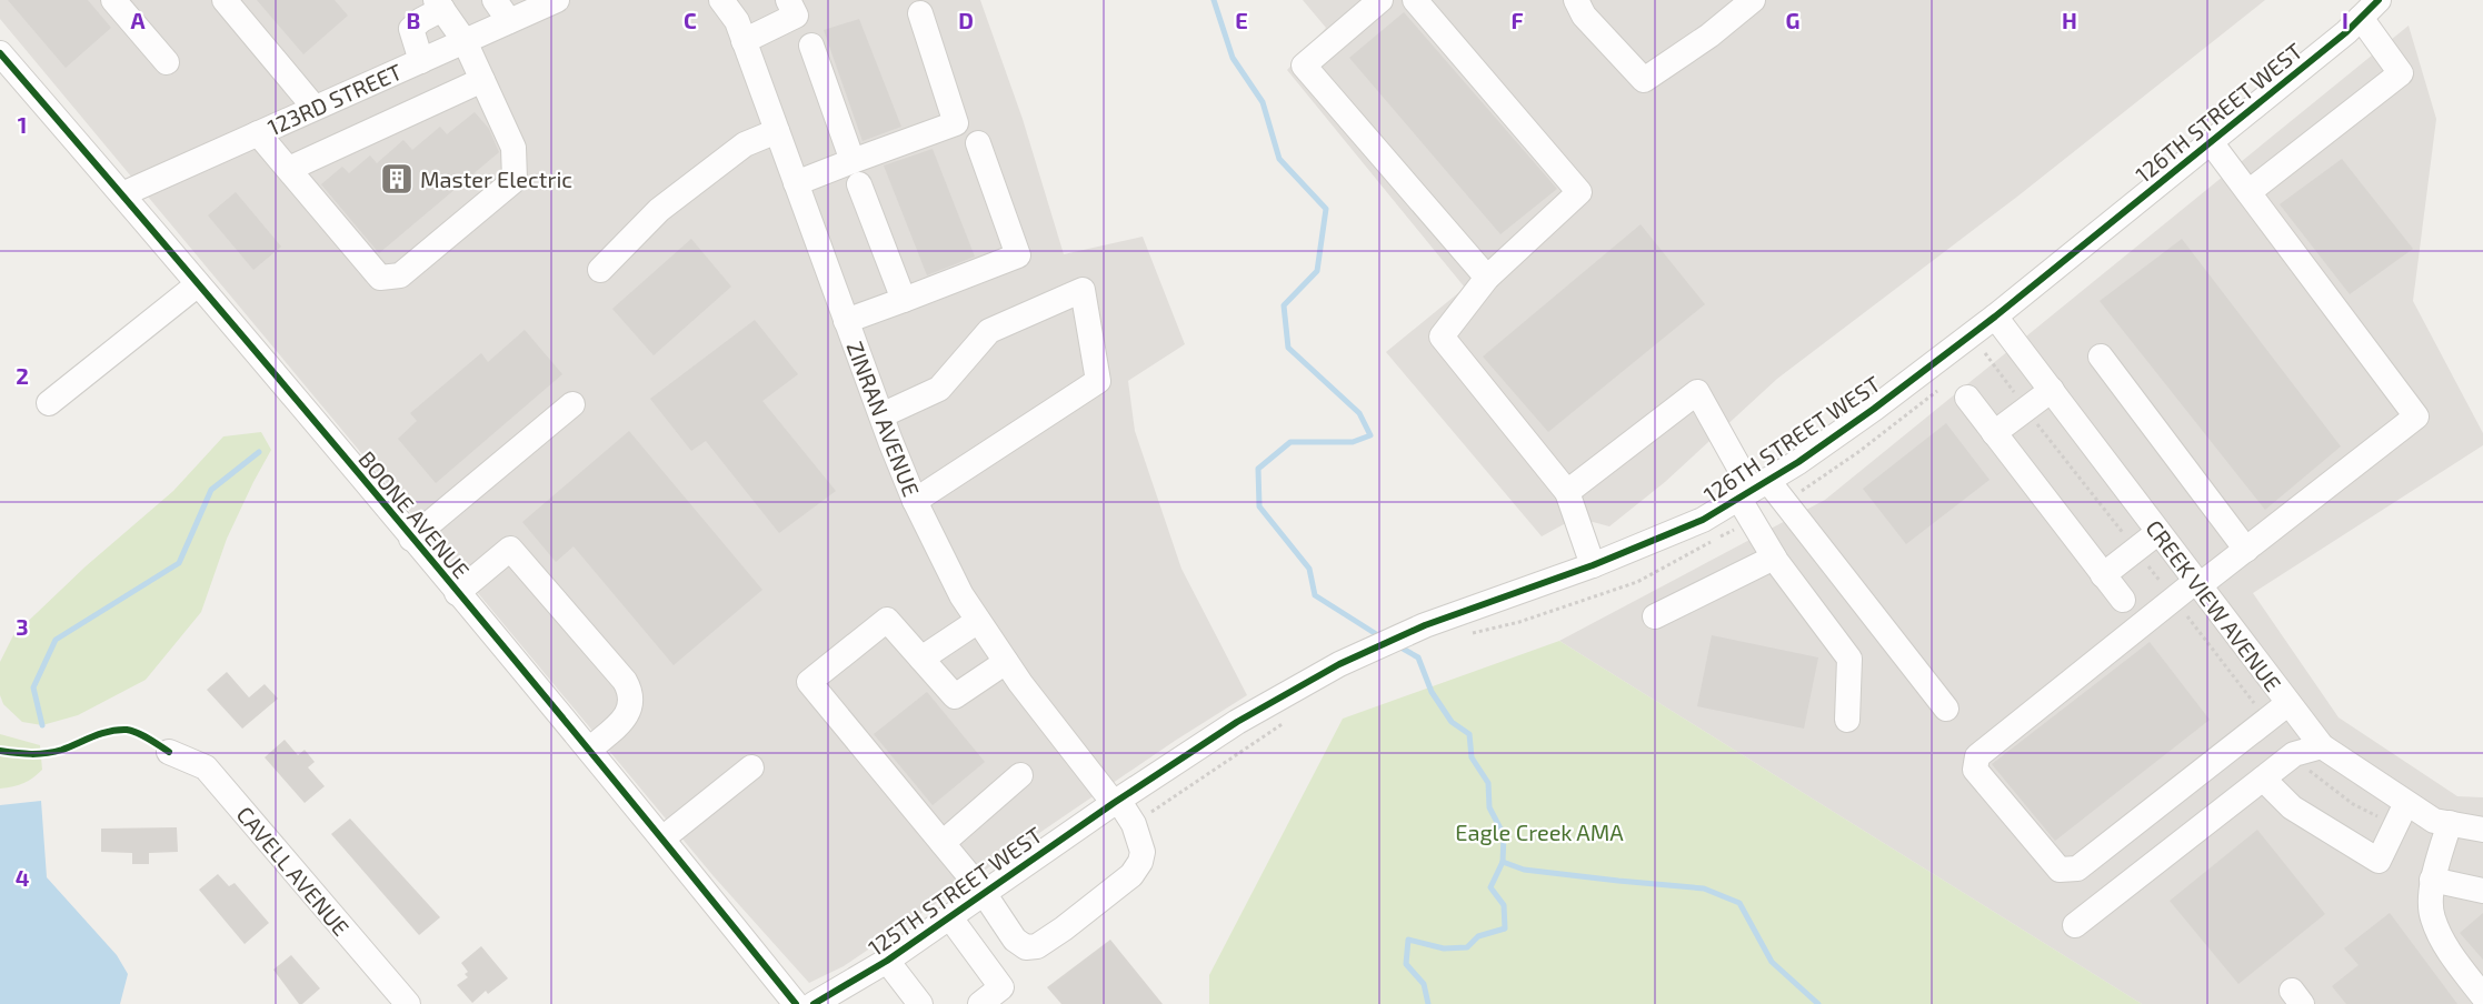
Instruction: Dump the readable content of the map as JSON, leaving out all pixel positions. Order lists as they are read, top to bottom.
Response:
{
  "streets": {
    "street": [
      "123RD STREET",
      "126TH STREET WEST",
      "ZINRAN AVENUE",
      "BOONE AVENUE",
      "CREEK VIEW AVENUE",
      "CAVELL AVENUE",
      "125TH STREET WEST"
    ]
  },
  "crossings": [
    ["123RD STREET", "BOONE AVENUE"],
    ["126TH STREET WEST", "ZINRAN AVENUE"],
    ["126TH STREET WEST", "CREEK VIEW AVENUE"],
    ["126TH STREET WEST", "125TH STREET WEST"],
    ["ZINRAN AVENUE", "125TH STREET WEST"]
  ],
  "parks": ["Eagle Creek AMA"],
  "places": {
    "building": ["Master Electric"]
  },
  "grid": {
    "columns": [
      "A",
      "B",
      "C",
      "D",
      "E",
      "F",
      "G",
      "H",
      "I"
    ],
    "rows": [
      "1",
      "2",
      "3",
      "4"
    ]
  }
}
